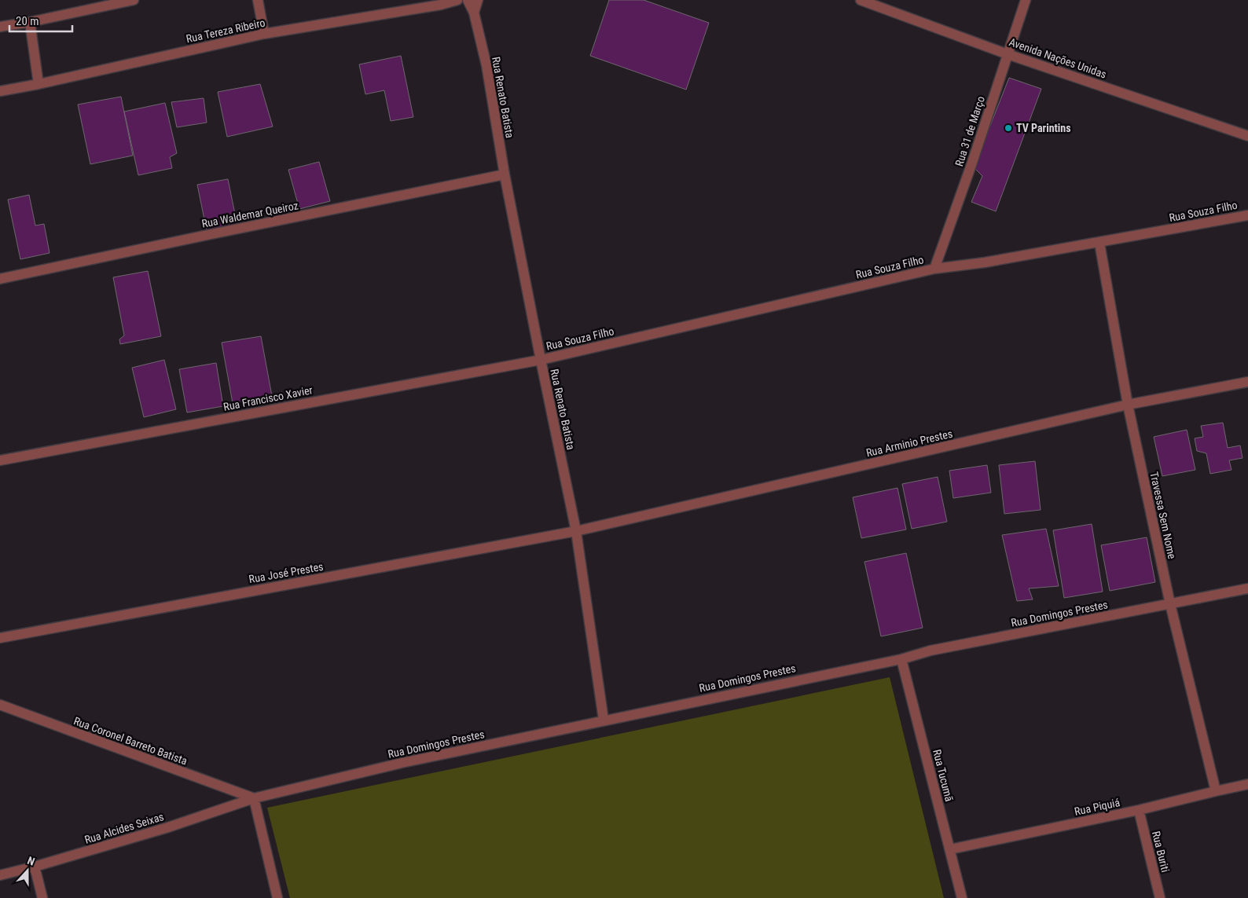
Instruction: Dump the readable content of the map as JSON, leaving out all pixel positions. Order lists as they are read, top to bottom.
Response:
{
  "streets": {
    "street": [
      "Rua Tereza Ribeiro",
      "Avenida Nações Unidas",
      "Rua Renato Batista",
      "Rua 31 de Março",
      "Rua Souza Filho",
      "Rua Waldemar Queiroz",
      "Rua Francisco Xavier",
      "Rua Arminio Prestes",
      "Travessa Sem Nome",
      "Rua José Prestes",
      "Rua Domingos Prestes",
      "Rua Coronel Barreto Batista",
      "Rua Tucumã",
      "Rua Piquiá",
      "Rua Alcides Seixas",
      "Rua Buriti"
    ]
  },
  "crossings": [
    ["Avenida Nações Unidas", "Rua 31 de Março"],
    ["Rua Renato Batista", "Rua Souza Filho"],
    ["Rua Renato Batista", "Rua Waldemar Queiroz"],
    ["Rua Renato Batista", "Rua Francisco Xavier"],
    ["Rua Renato Batista", "Rua Arminio Prestes"],
    ["Rua Renato Batista", "Rua José Prestes"],
    ["Rua Renato Batista", "Rua Domingos Prestes"],
    ["Rua 31 de Março", "Rua Souza Filho"],
    ["Rua Souza Filho", "Rua Francisco Xavier"],
    ["Rua Souza Filho", "Travessa Sem Nome"],
    ["Rua Arminio Prestes", "Travessa Sem Nome"],
    ["Rua Arminio Prestes", "Rua José Prestes"],
    ["Travessa Sem Nome", "Rua Domingos Prestes"],
    ["Travessa Sem Nome", "Rua Piquiá"],
    ["Rua Domingos Prestes", "Rua Coronel Barreto Batista"],
    ["Rua Domingos Prestes", "Rua Tucumã"],
    ["Rua Domingos Prestes", "Rua Alcides Seixas"],
    ["Rua Coronel Barreto Batista", "Rua Alcides Seixas"],
    ["Rua Tucumã", "Rua Piquiá"],
    ["Rua Piquiá", "Rua Buriti"]
  ],
  "places": ["TV Parintins"],
  "scale_bar": "20 m",
  "north": "top"
}
